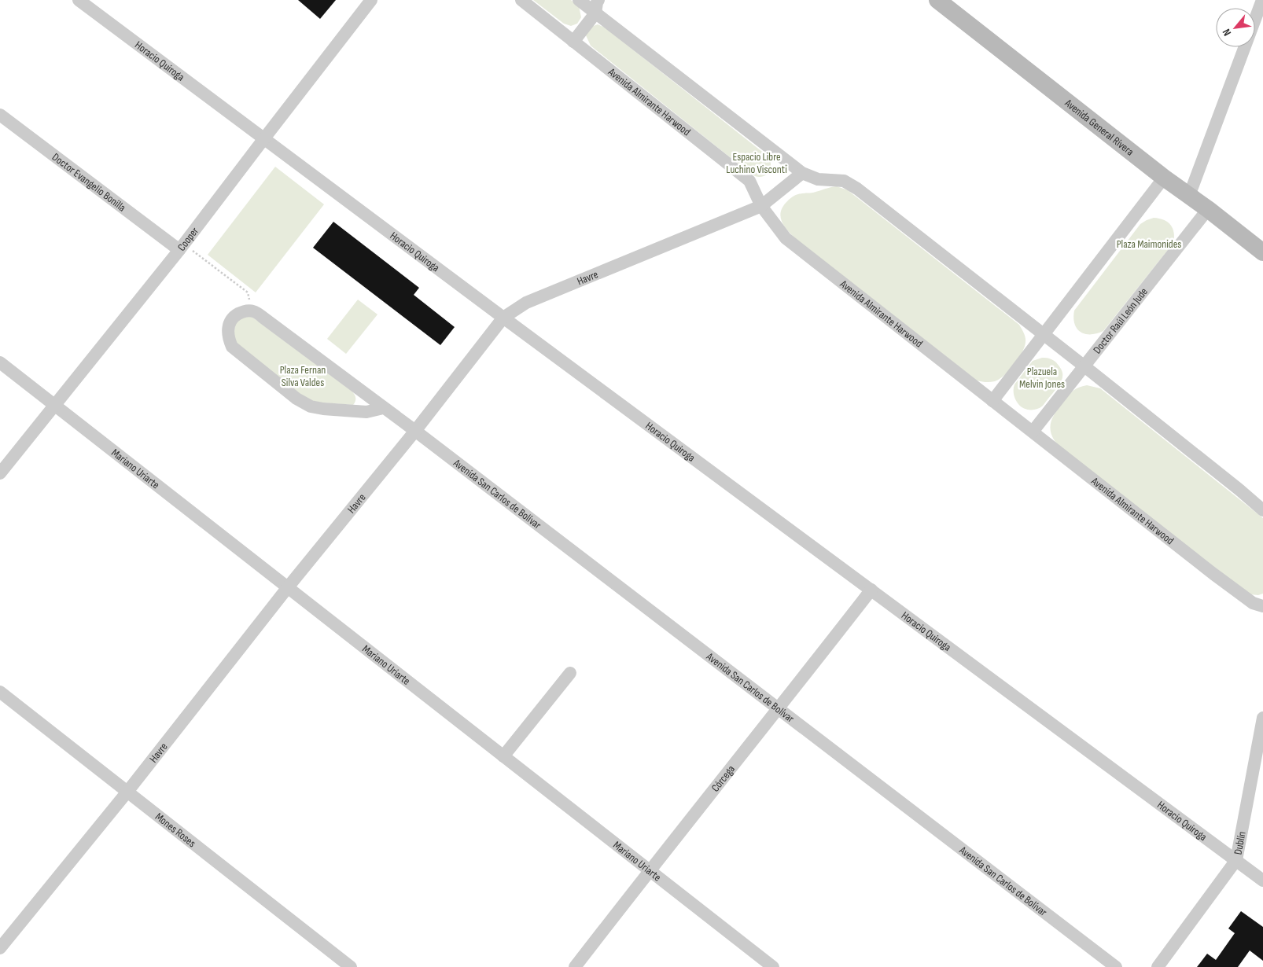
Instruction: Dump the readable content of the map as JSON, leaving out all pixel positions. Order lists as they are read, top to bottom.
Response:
{
  "streets": {
    "main road": ["Avenida General Rivera"],
    "street": [
      "Horacio Quiroga",
      "Avenida Almirante Harwood",
      "Doctor Evangelio Bonilla",
      "Cooper",
      "Havre",
      "Doctor Raúl León Jude",
      "Mariano Uriarte",
      "Avenida San Carlos de Bolívar",
      "Córcega",
      "Mones Roses",
      "Dublín"
    ]
  },
  "crossings": [
    ["Horacio Quiroga", "Cooper"],
    ["Horacio Quiroga", "Havre"],
    ["Horacio Quiroga", "Córcega"],
    ["Horacio Quiroga", "Dublín"],
    ["Avenida Almirante Harwood", "Havre"],
    ["Avenida Almirante Harwood", "Doctor Raúl León Jude"],
    ["Avenida General Rivera", "Doctor Raúl León Jude"],
    ["Doctor Evangelio Bonilla", "Cooper"],
    ["Cooper", "Mariano Uriarte"],
    ["Havre", "Mariano Uriarte"],
    ["Havre", "Avenida San Carlos de Bolívar"],
    ["Havre", "Mones Roses"],
    ["Mariano Uriarte", "Córcega"],
    ["Avenida San Carlos de Bolívar", "Córcega"]
  ],
  "parks": [
    "Espacio Libre Luchino Visconti",
    "Plaza Maimonides",
    "Plaza Fernan Silva Valdes",
    "Plazuela Melvin Jones"
  ],
  "north": "bottom left"
}
